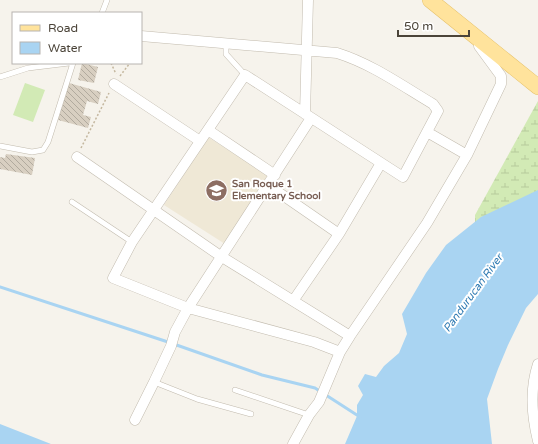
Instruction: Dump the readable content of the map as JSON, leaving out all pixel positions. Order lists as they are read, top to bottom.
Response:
{
  "water": ["Pandurucan River"],
  "places": {
    "school or university": ["San Roque 1 Elementary School"]
  },
  "legend": ["Road", "Water"],
  "scale_bar": "50 m"
}
